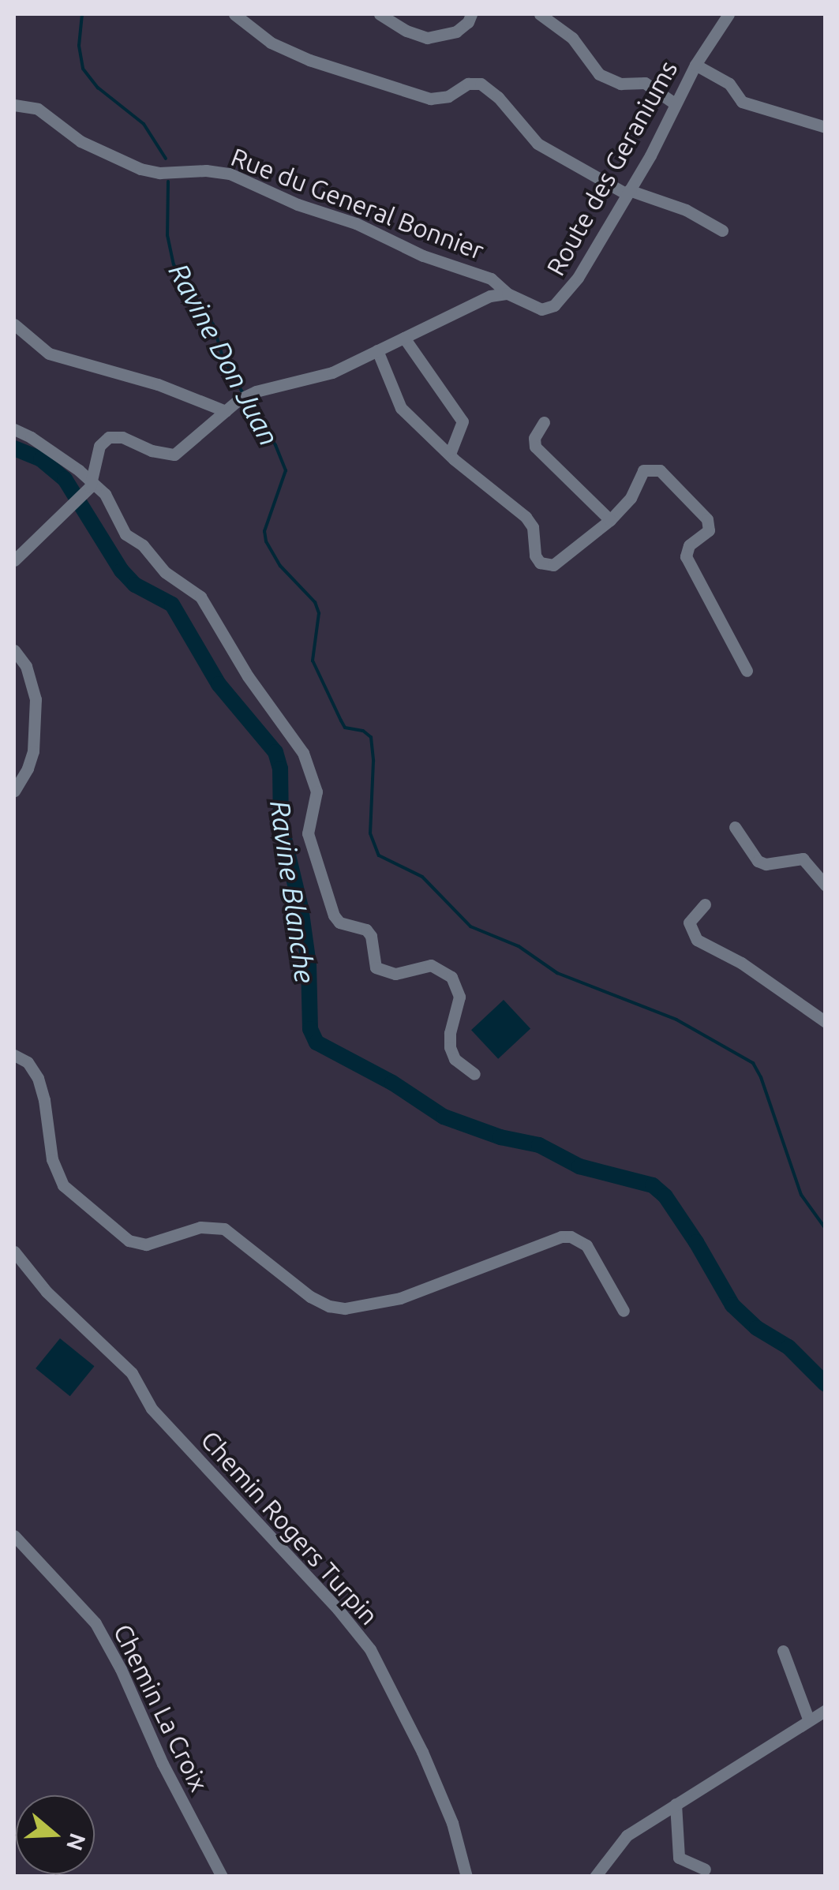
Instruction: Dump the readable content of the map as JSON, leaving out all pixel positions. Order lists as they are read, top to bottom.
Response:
{
  "streets": {
    "street": [
      "Route des Geraniums",
      "Rue du General Bonnier",
      "Chemin Rogers Turpin",
      "Chemin La Croix"
    ]
  },
  "crossings": [
    ["Route des Geraniums", "Rue du General Bonnier"]
  ],
  "water": ["Ravine Don Juan", "Ravine Blanche"],
  "north": "right"
}
